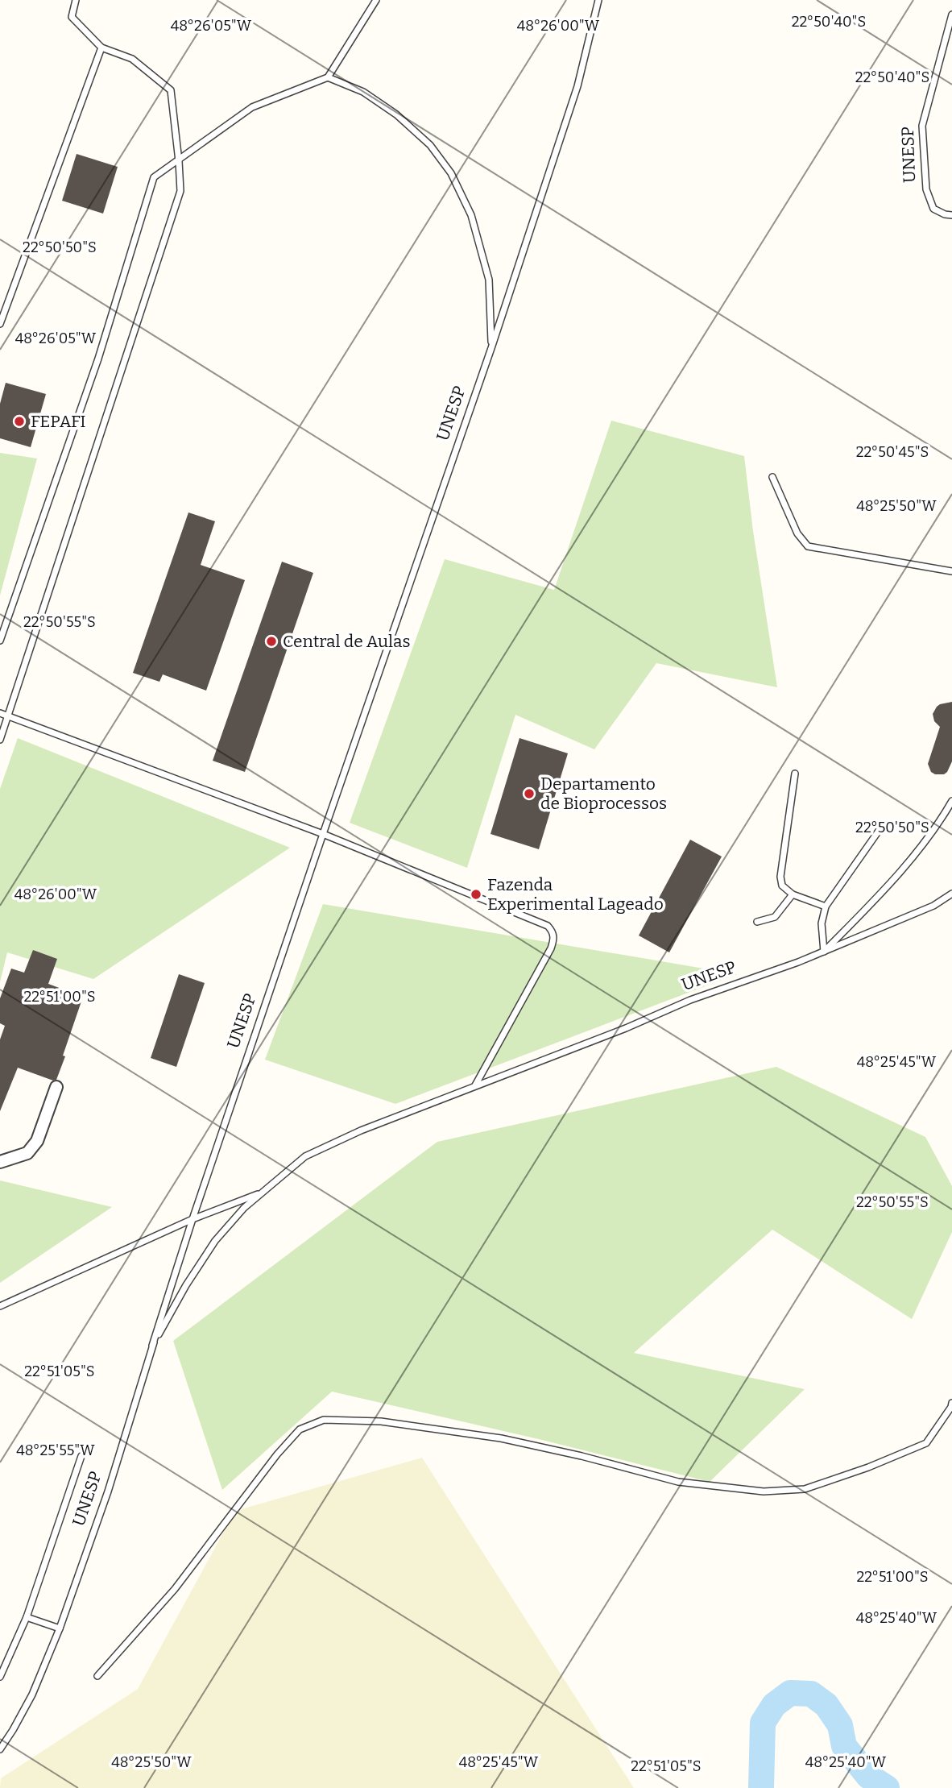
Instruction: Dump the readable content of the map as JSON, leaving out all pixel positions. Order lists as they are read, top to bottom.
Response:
{
  "streets": {
    "lane": ["UNESP"]
  },
  "places": [
    "FEPAFI",
    "Central de Aulas",
    "Departamento de Bioprocessos",
    "Fazenda Experimental Lageado"
  ],
  "coordinates": [
    "22°50'40\"S",
    "48°26'05\"W",
    "48°26'00\"W",
    "22°50'50\"S",
    "22°50'45\"S",
    "48°25'50\"W",
    "22°50'55\"S",
    "22°51'00\"S",
    "48°25'45\"W",
    "22°51'05\"S",
    "48°25'55\"W",
    "48°25'40\"W"
  ]
}
